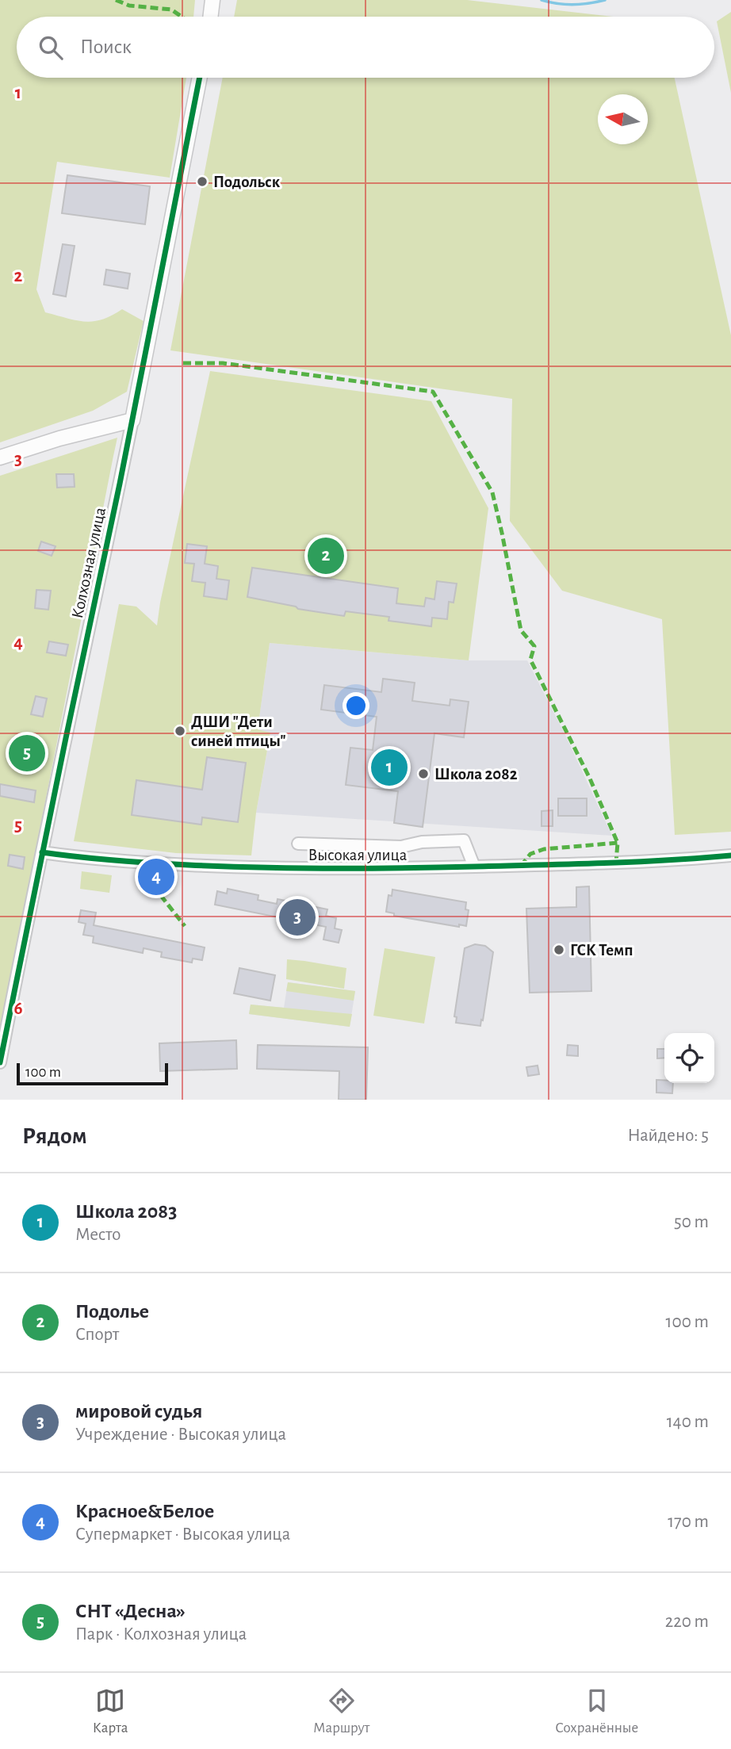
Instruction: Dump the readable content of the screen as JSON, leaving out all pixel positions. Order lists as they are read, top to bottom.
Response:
{
  "streets": {
    "street": ["Колхозная улица", "Высокая улица"]
  },
  "crossings": [
    ["Колхозная улица", "Высокая улица"]
  ],
  "places": [
    "Подольск",
    "ДШИ \"Дети синей птицы\"",
    "Школа 2082",
    "ГСК Темп"
  ],
  "scale_bar": "100 m",
  "north": "left",
  "page": {
    "search": "Поиск",
    "pins": [
      "2",
      "5",
      "1",
      "4",
      "3"
    ],
    "scale": "100 m",
    "heading": ["Рядом", "Найдено: 5"],
    "list": [
      {
        "mark": "1",
        "name": "Школа 2083",
        "note": "Место",
        "value": "50 m"
      },
      {
        "mark": "2",
        "name": "Подолье",
        "note": "Спорт",
        "value": "100 m"
      },
      {
        "mark": "3",
        "name": "мировой судья",
        "note": "Учреждение · Высокая улица",
        "value": "140 m"
      },
      {
        "mark": "4",
        "name": "Красное&Белое",
        "note": "Супермаркет · Высокая улица",
        "value": "170 m"
      },
      {
        "mark": "5",
        "name": "СНТ «Десна»",
        "note": "Парк · Колхозная улица",
        "value": "220 m"
      }
    ],
    "nav": ["Карта", "Маршрут", "Сохранённые"]
  },
  "grid": {
    "rows": [
      "1",
      "2",
      "3",
      "4",
      "5",
      "6"
    ]
  }
}
